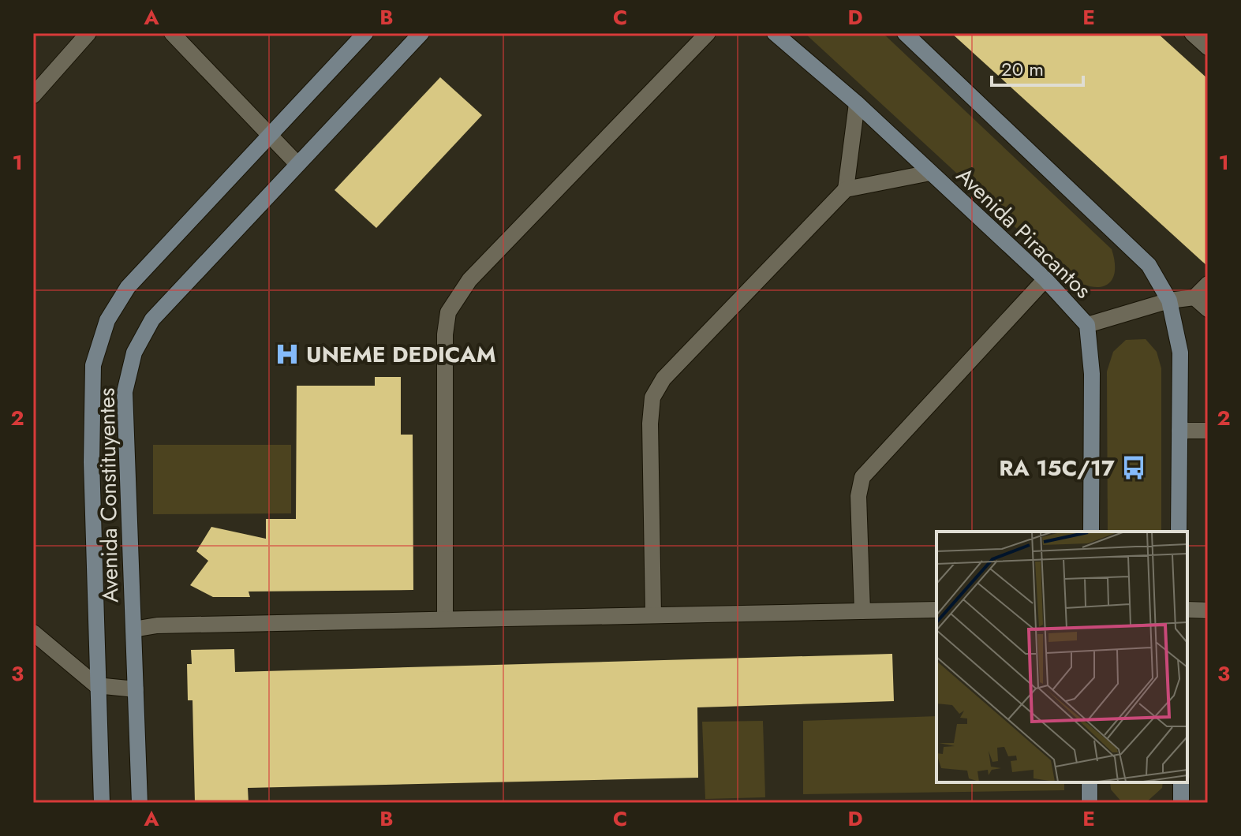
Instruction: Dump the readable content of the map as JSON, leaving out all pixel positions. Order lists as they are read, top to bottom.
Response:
{
  "streets": {
    "street": ["Avenida Piracantos", "Avenida Constituyentes"]
  },
  "places": {
    "hospital": ["UNEME DEDICAM"],
    "bus stop": ["RA 15C/17"]
  },
  "scale_bar": "20 m",
  "grid": {
    "columns": [
      "A",
      "B",
      "C",
      "D",
      "E"
    ],
    "rows": ["1", "2", "3"]
  }
}
